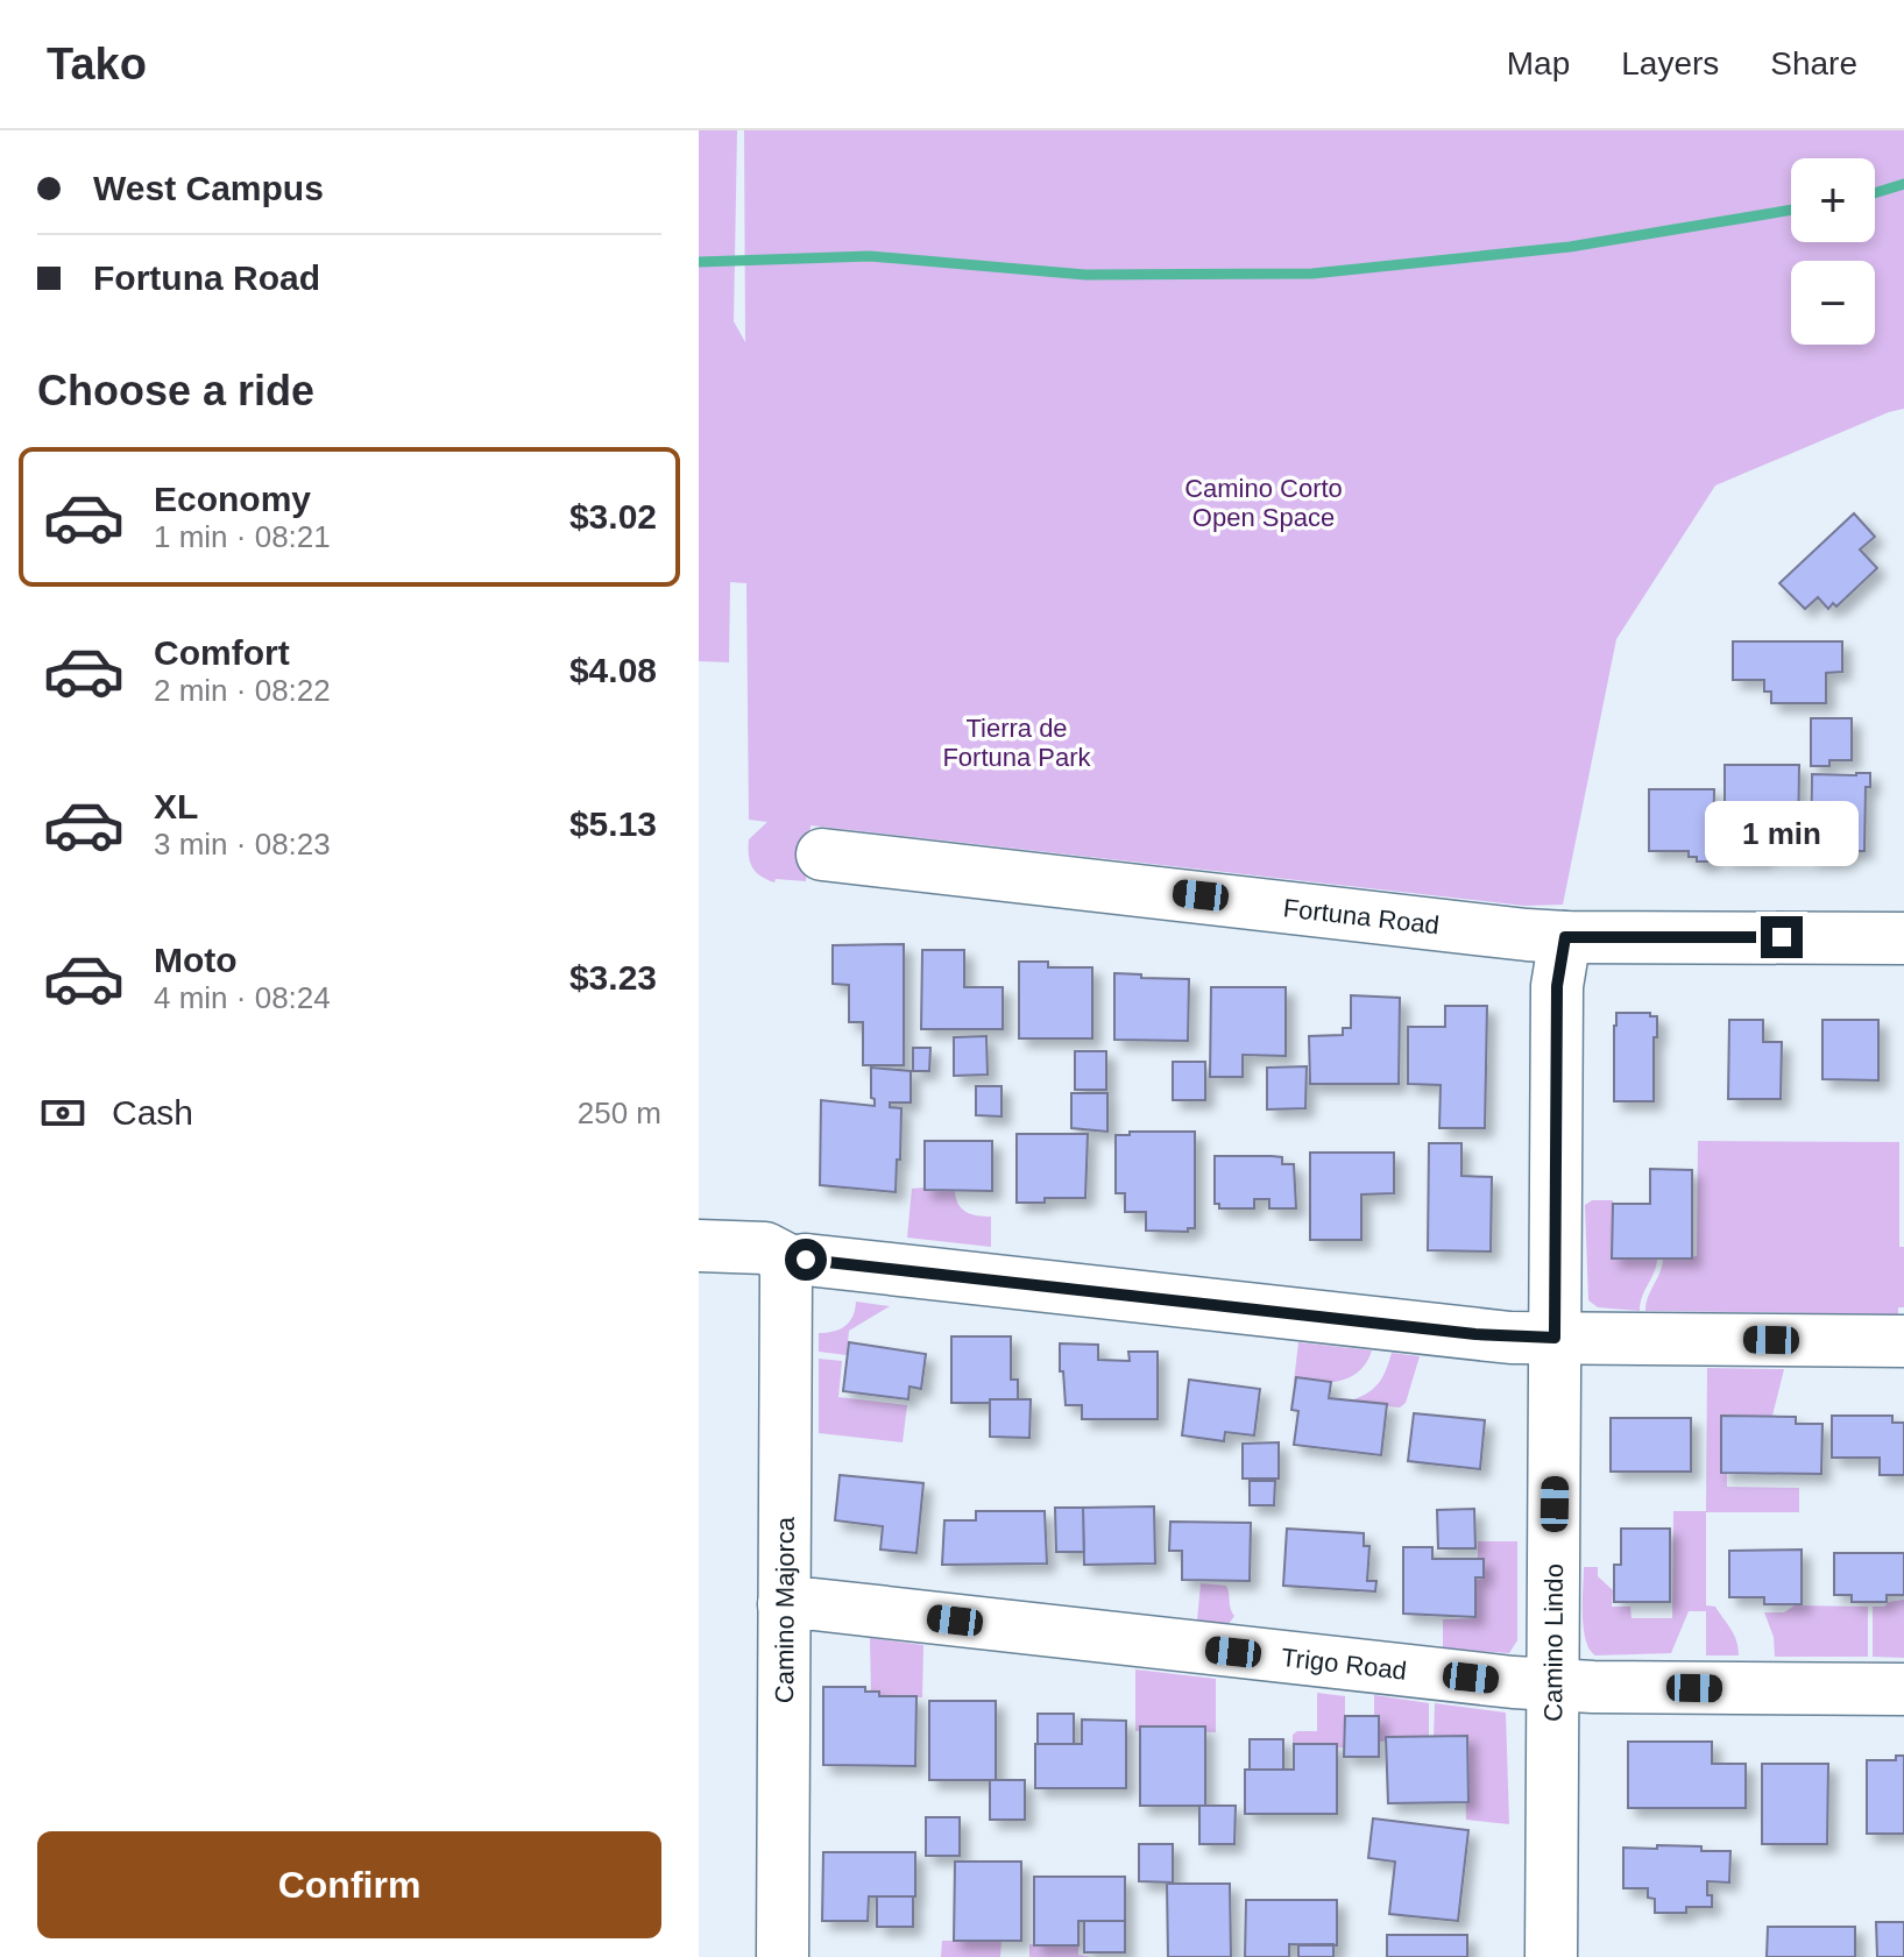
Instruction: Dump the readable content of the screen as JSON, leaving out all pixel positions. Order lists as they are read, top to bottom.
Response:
{
  "streets": {
    "street": [
      "Fortuna Road",
      "Camino Majorca",
      "Camino Lindo",
      "Trigo Road"
    ]
  },
  "crossings": [
    ["Fortuna Road", "Camino Lindo"],
    ["Camino Majorca", "Trigo Road"],
    ["Camino Lindo", "Trigo Road"]
  ],
  "parks": ["Camino Corto Open Space", "Tierra de Fortuna Park"],
  "page": {
    "header": "Tako",
    "nav": ["Map", "Layers", "Share"],
    "banner": ["West Campus", "Fortuna Road"],
    "map_buttons": ["+", "−"],
    "heading": "Choose a ride",
    "list": [
      {
        "name": "Economy",
        "note": "1 min · 08:21",
        "value": "$3.02"
      },
      {
        "name": "Comfort",
        "note": "2 min · 08:22",
        "value": "$4.08"
      },
      {
        "name": "XL",
        "note": "3 min · 08:23",
        "value": "$5.13"
      },
      {
        "name": "Moto",
        "note": "4 min · 08:24",
        "value": "$3.23"
      }
    ],
    "bubble": "1 min",
    "pay": ["Cash", "250 m"],
    "buttons": "Confirm"
  }
}
